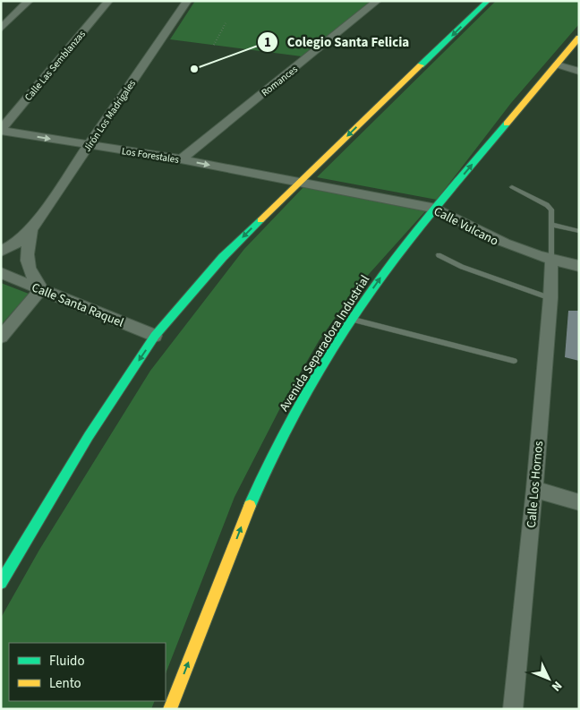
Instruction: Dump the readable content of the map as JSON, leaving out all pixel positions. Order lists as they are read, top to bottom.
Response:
{
  "streets": {
    "main road": ["Avenida Separadora Industrial"],
    "street": [
      "Calle Las Semblanzas",
      "Romances",
      "Jirón Los Madrigales",
      "Los Forestales",
      "Calle Vulcano",
      "Calle Santa Raquel",
      "Calle Los Hornos"
    ]
  },
  "crossings": [
    ["Calle Las Semblanzas", "Los Forestales"],
    ["Romances", "Los Forestales"],
    ["Jirón Los Madrigales", "Los Forestales"],
    ["Jirón Los Madrigales", "Calle Santa Raquel"],
    ["Los Forestales", "Calle Vulcano"],
    ["Calle Vulcano", "Avenida Separadora Industrial"],
    ["Calle Vulcano", "Calle Los Hornos"]
  ],
  "one_way": ["Los Forestales", "Avenida Separadora Industrial"],
  "places": ["Colegio Santa Felicia"],
  "legend": ["Fluido", "Lento"],
  "north": "bottom right"
}
